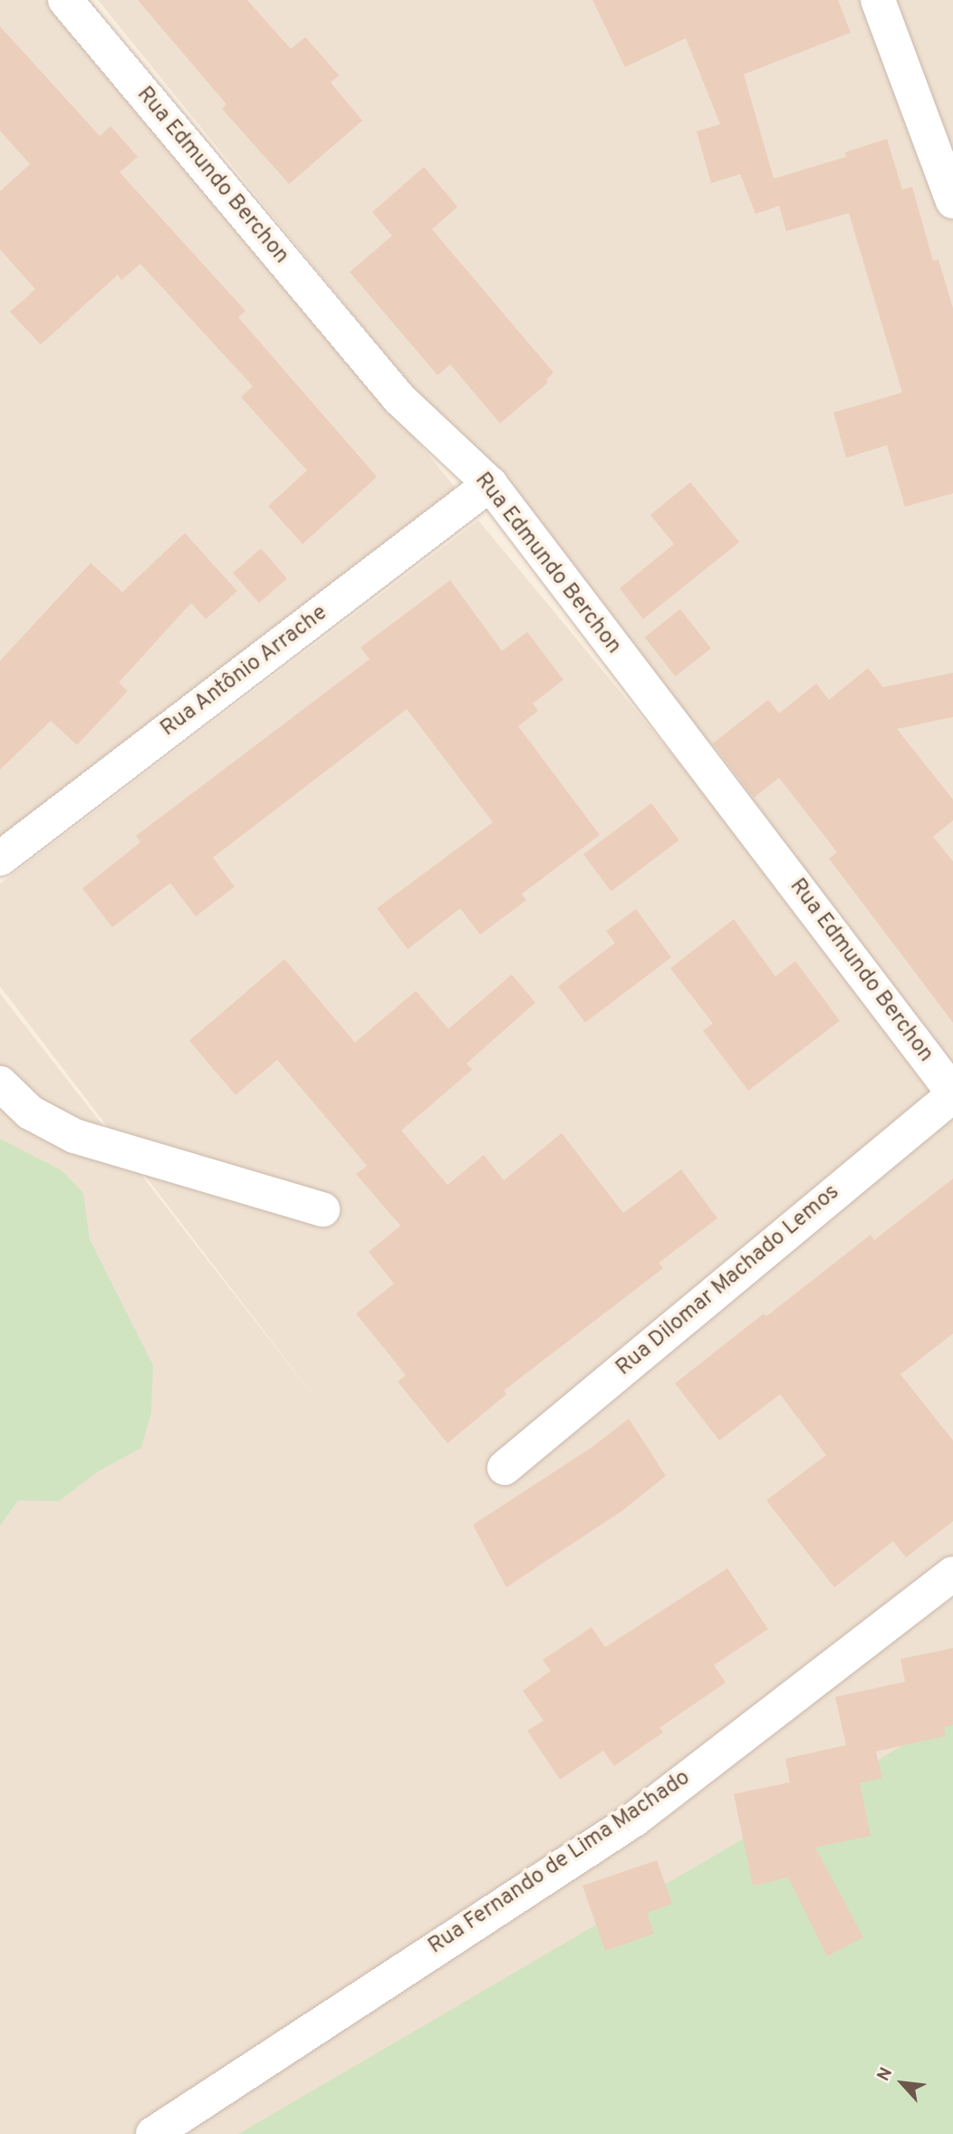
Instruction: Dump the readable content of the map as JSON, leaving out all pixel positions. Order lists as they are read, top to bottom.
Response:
{
  "streets": {
    "street": [
      "Rua Edmundo Berchon",
      "Rua Antônio Arrache",
      "Rua Dilomar Machado Lemos",
      "Rua Fernando de Lima Machado"
    ]
  },
  "crossings": [
    ["Rua Edmundo Berchon", "Rua Antônio Arrache"],
    ["Rua Edmundo Berchon", "Rua Dilomar Machado Lemos"]
  ],
  "north": "top left"
}
